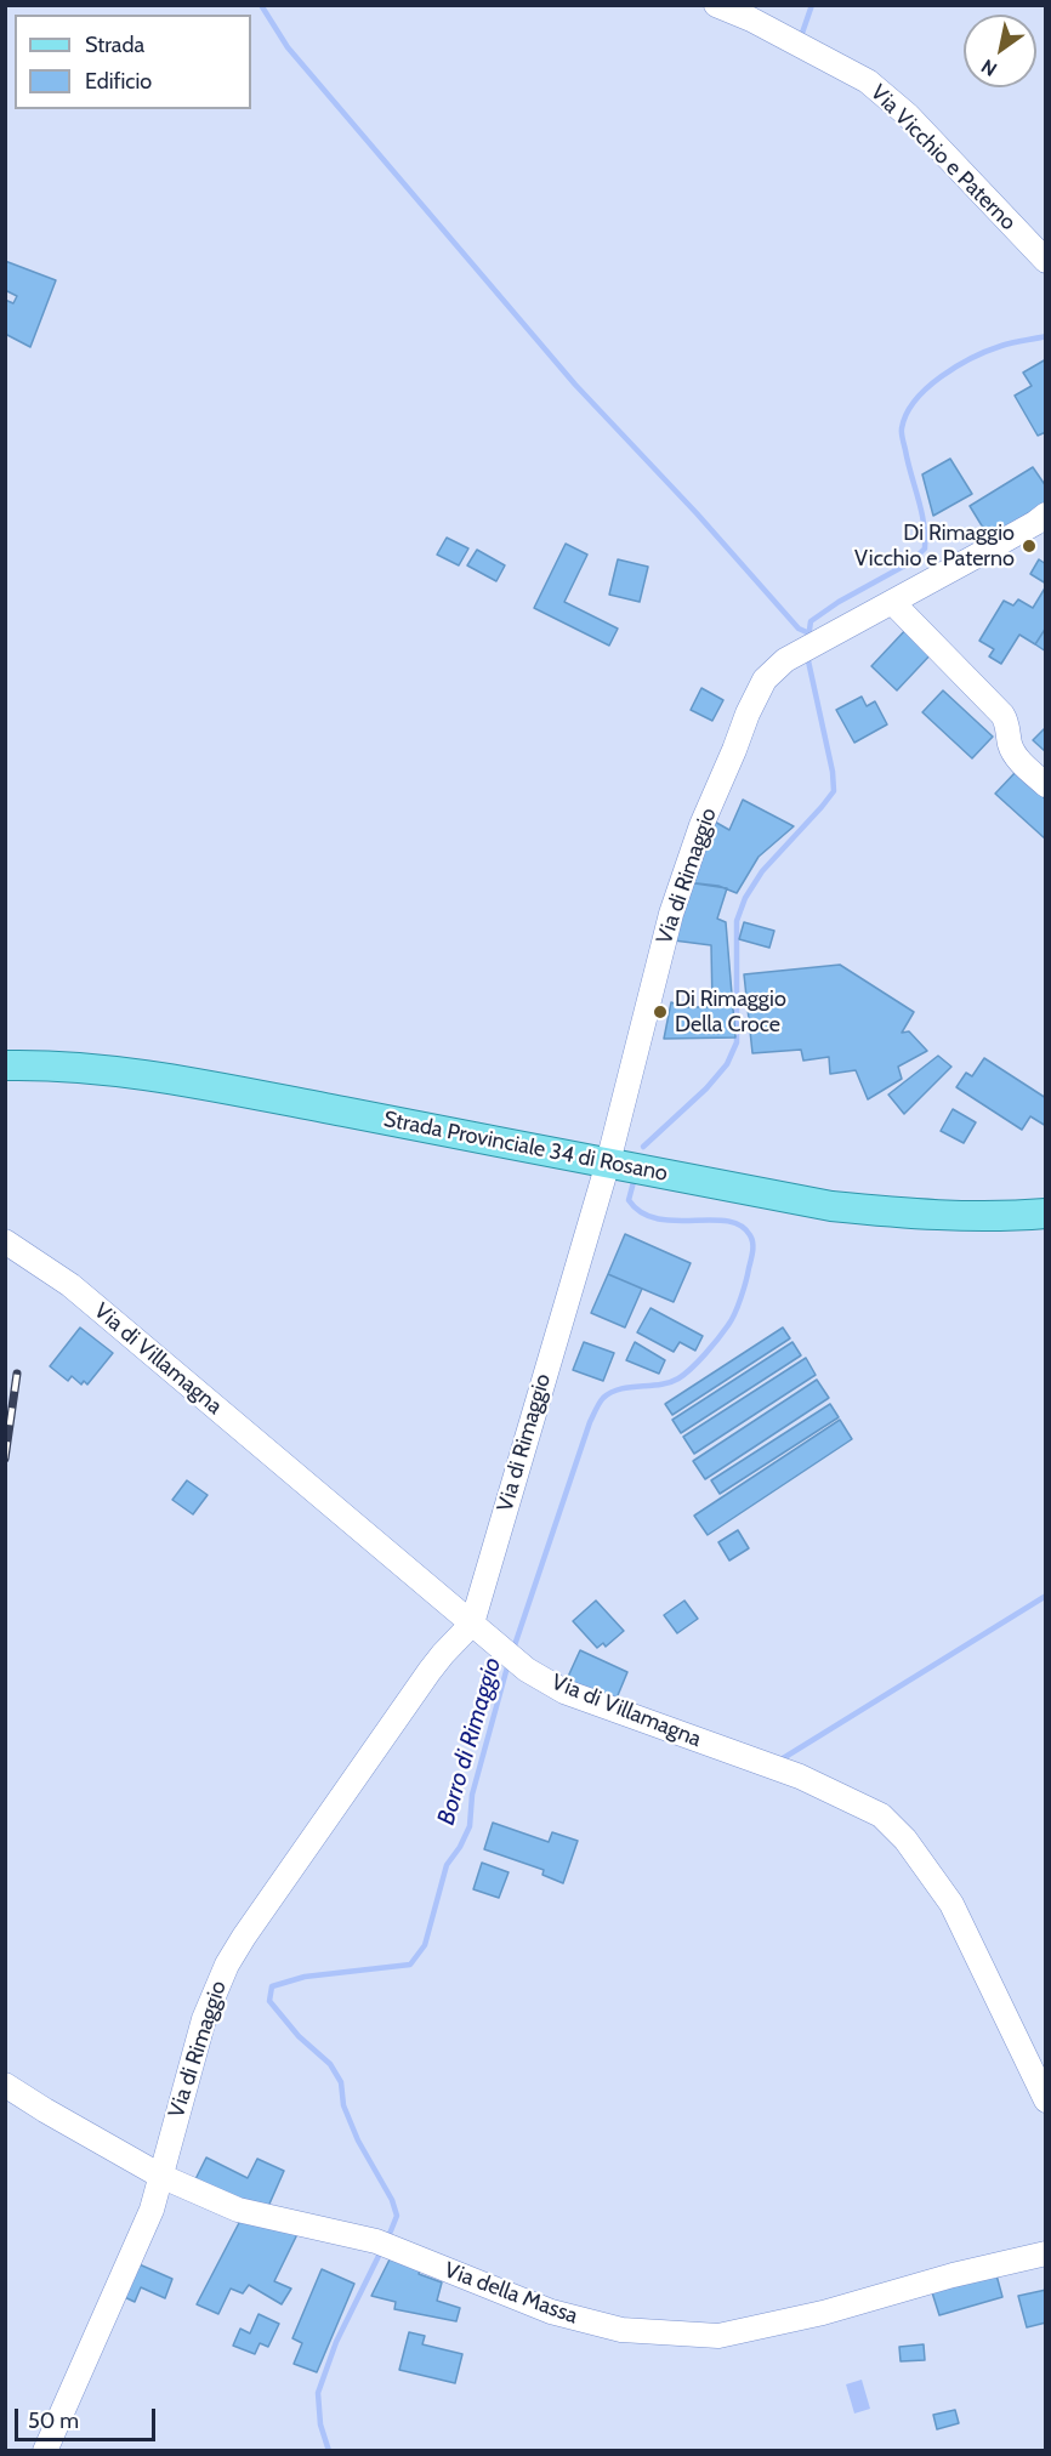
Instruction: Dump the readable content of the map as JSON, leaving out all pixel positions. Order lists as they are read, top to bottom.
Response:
{
  "streets": {
    "main road": ["Strada Provinciale 34 di Rosano"],
    "street": [
      "Via Vicchio e Paterno",
      "Via di Rimaggio",
      "Via di Villamagna",
      "Via della Massa"
    ]
  },
  "crossings": [
    ["Via di Rimaggio", "Strada Provinciale 34 di Rosano"],
    ["Via di Rimaggio", "Via di Villamagna"],
    ["Via di Rimaggio", "Via della Massa"]
  ],
  "water": ["Borro di Rimaggio"],
  "places": ["Di Rimaggio Vicchio e Paterno", "Di Rimaggio Della Croce"],
  "legend": ["Strada", "Edificio"],
  "scale_bar": "50 m",
  "north": "bottom left"
}
